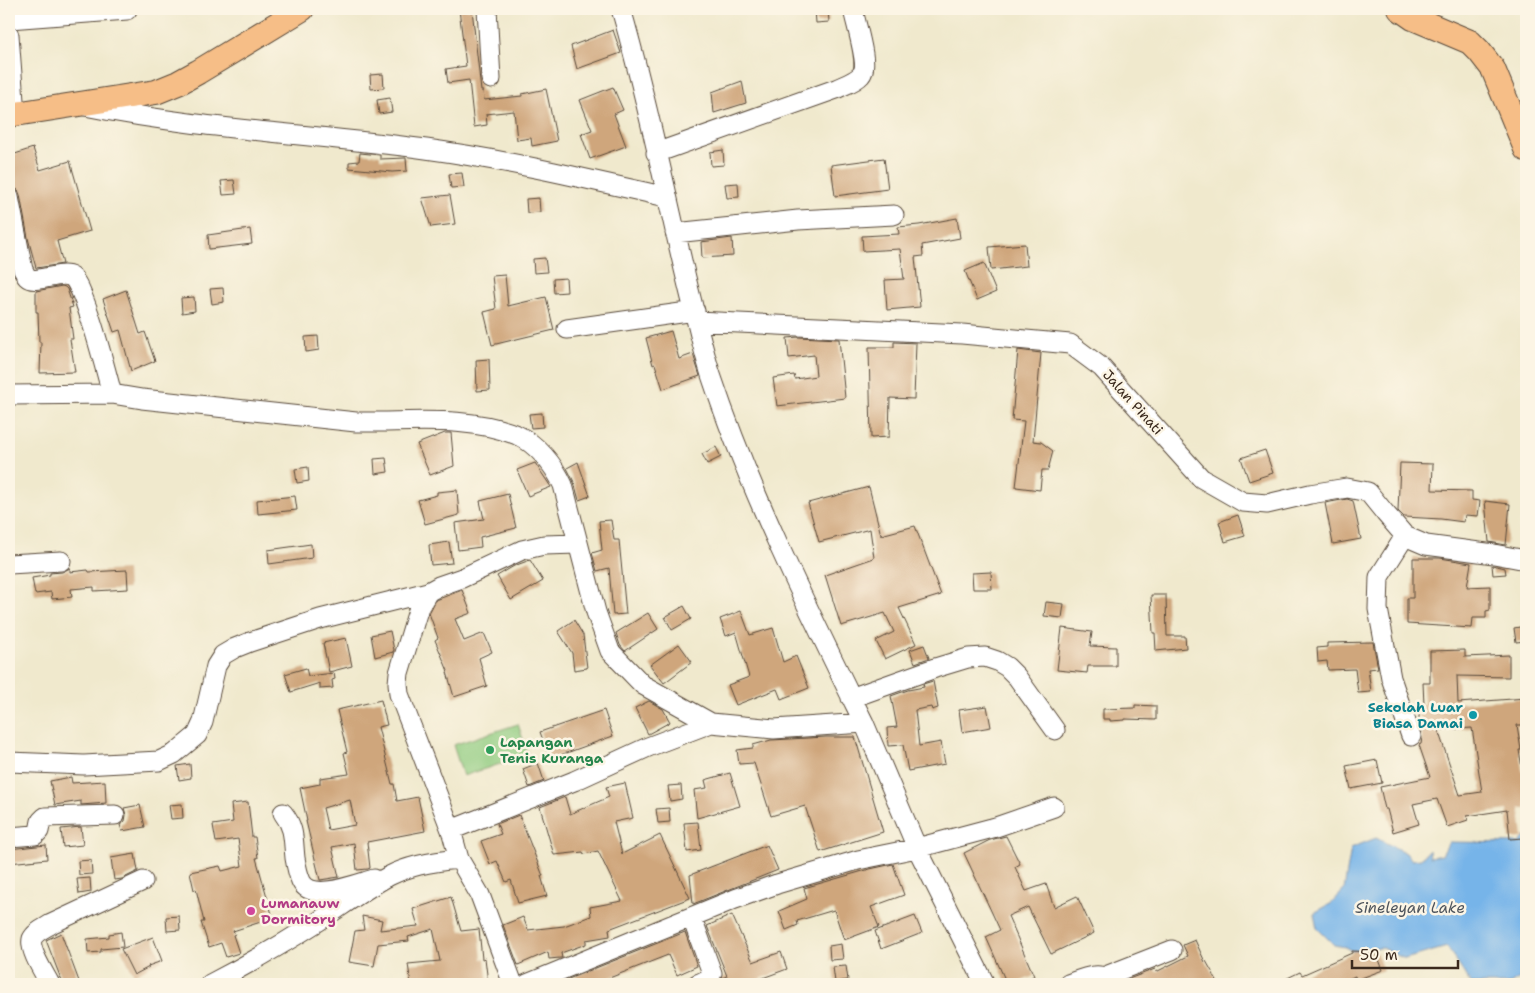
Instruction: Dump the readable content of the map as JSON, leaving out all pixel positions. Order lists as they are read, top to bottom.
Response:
{
  "streets": {
    "street": ["Jalan Pinati"]
  },
  "water": ["Sineleyan Lake"],
  "places": ["Sekolah Luar Biasa Damai", "Lapangan Tenis Kuranga", "Lumanauw Dormitory"],
  "scale_bar": "50 m"
}
